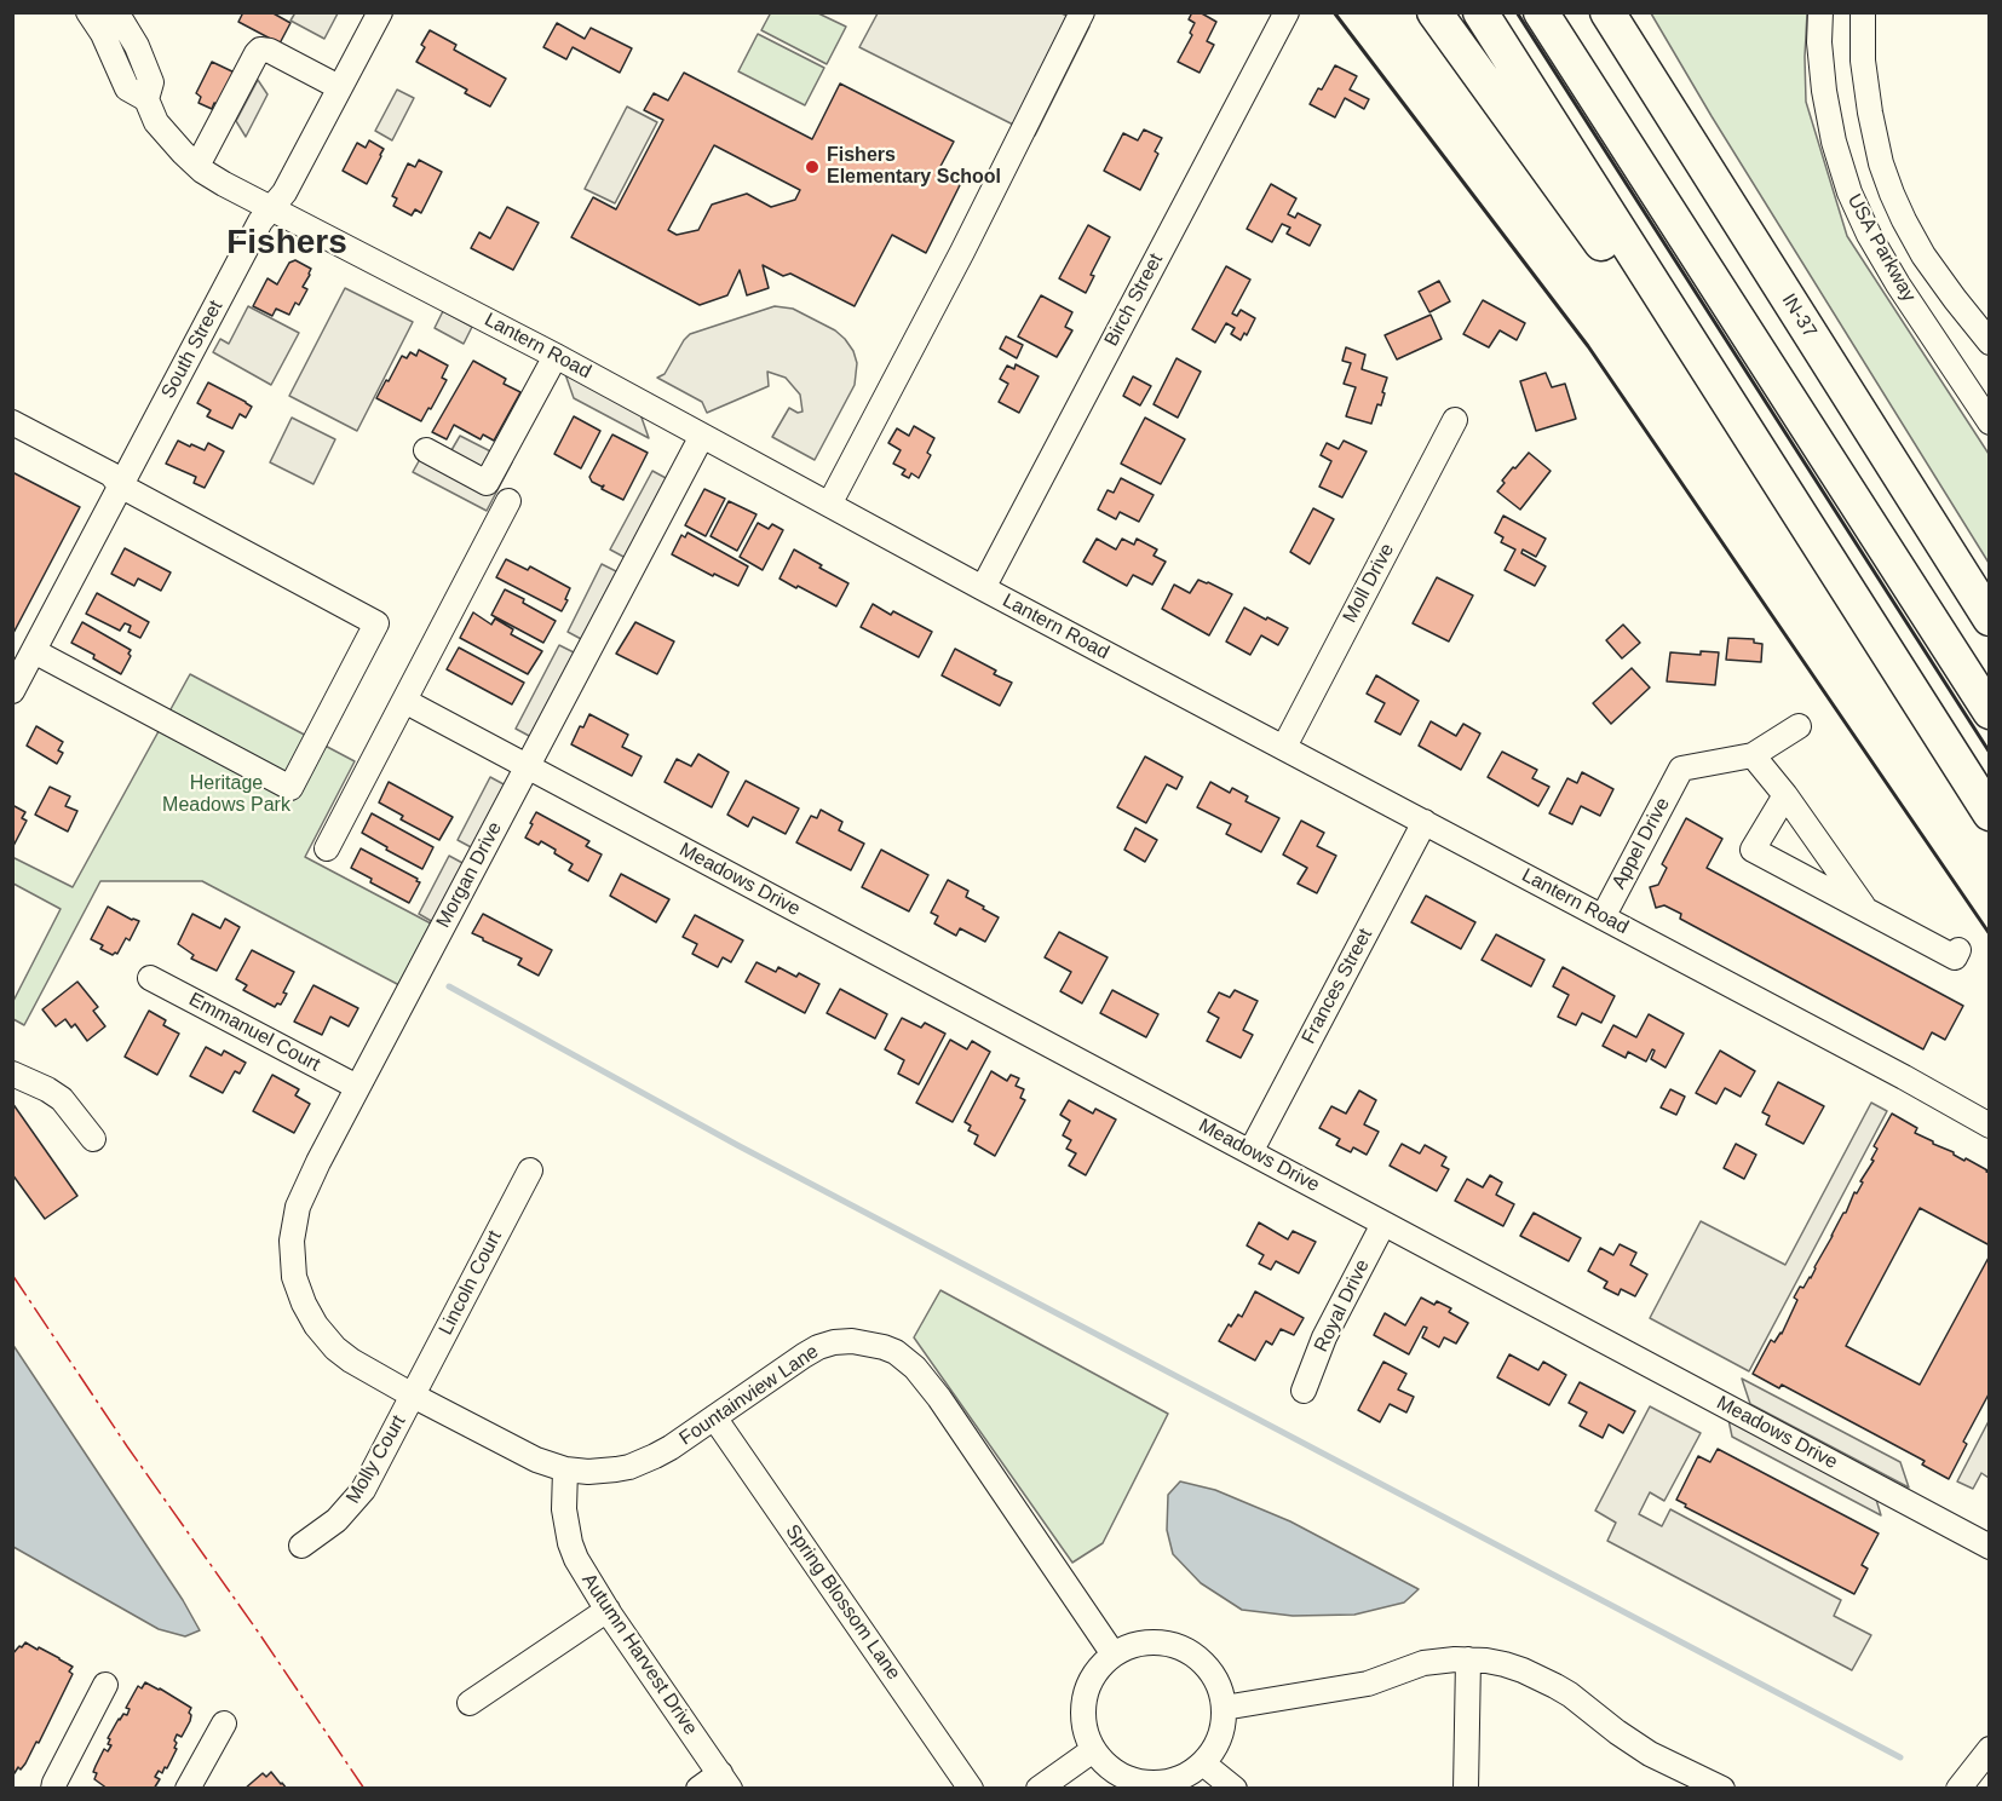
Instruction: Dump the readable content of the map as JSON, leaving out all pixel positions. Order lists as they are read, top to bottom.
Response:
{
  "streets": {
    "highway": ["IN-37"],
    "street": [
      "USA Parkway",
      "Birch Street",
      "Lantern Road",
      "South Street",
      "Moll Drive",
      "Appel Drive",
      "Morgan Drive",
      "Meadows Drive",
      "Frances Street",
      "Emmanuel Court",
      "Lincoln Court",
      "Royal Drive",
      "Fountainview Lane",
      "Molly Court",
      "Spring Blossom Lane",
      "Autumn Harvest Drive"
    ]
  },
  "crossings": [
    ["Birch Street", "Lantern Road"],
    ["Lantern Road", "South Street"],
    ["Lantern Road", "Moll Drive"],
    ["Lantern Road", "Appel Drive"],
    ["Lantern Road", "Morgan Drive"],
    ["Lantern Road", "Frances Street"],
    ["Morgan Drive", "Meadows Drive"],
    ["Morgan Drive", "Emmanuel Court"],
    ["Morgan Drive", "Fountainview Lane"],
    ["Meadows Drive", "Frances Street"],
    ["Meadows Drive", "Royal Drive"],
    ["Lincoln Court", "Fountainview Lane"],
    ["Lincoln Court", "Molly Court"],
    ["Fountainview Lane", "Molly Court"],
    ["Fountainview Lane", "Spring Blossom Lane"],
    ["Fountainview Lane", "Autumn Harvest Drive"]
  ],
  "districts": ["Fishers"],
  "parks": ["Heritage Meadows Park"],
  "places": ["Fishers Elementary School"]
}
